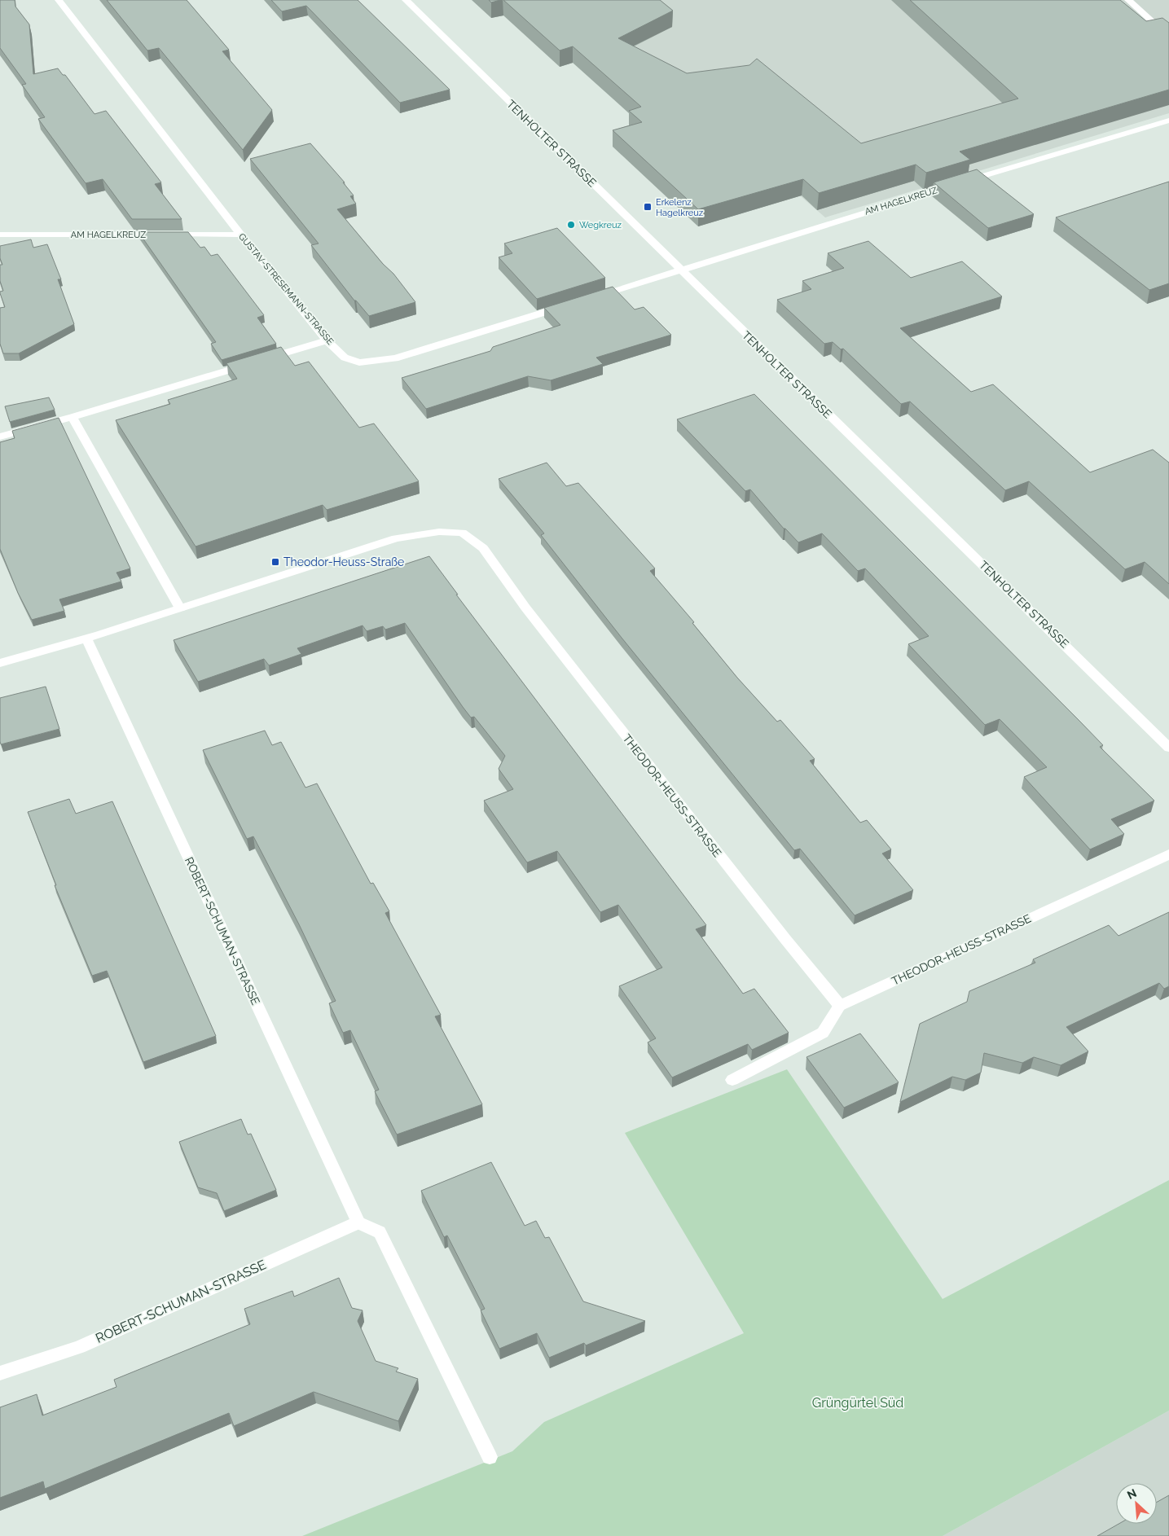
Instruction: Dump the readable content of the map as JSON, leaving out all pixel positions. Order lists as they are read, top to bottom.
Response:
{
  "streets": {
    "street": [
      "TENHOLTER STRASSE",
      "AM HAGELKREUZ",
      "GUSTAV-STRESEMANN-STRASSE",
      "THEODOR-HEUSS-STRASSE",
      "ROBERT-SCHUMAN-STRASSE"
    ]
  },
  "crossings": [
    ["TENHOLTER STRASSE", "AM HAGELKREUZ"],
    ["AM HAGELKREUZ", "GUSTAV-STRESEMANN-STRASSE"],
    ["THEODOR-HEUSS-STRASSE", "ROBERT-SCHUMAN-STRASSE"]
  ],
  "parks": ["Grüngürtel Süd"],
  "places": {
    "transit": ["Erkelenz Hagelkreuz", "Theodor-Heuss-Straße"],
    "other": ["Wegkreuz"]
  },
  "north": "top left"
}
